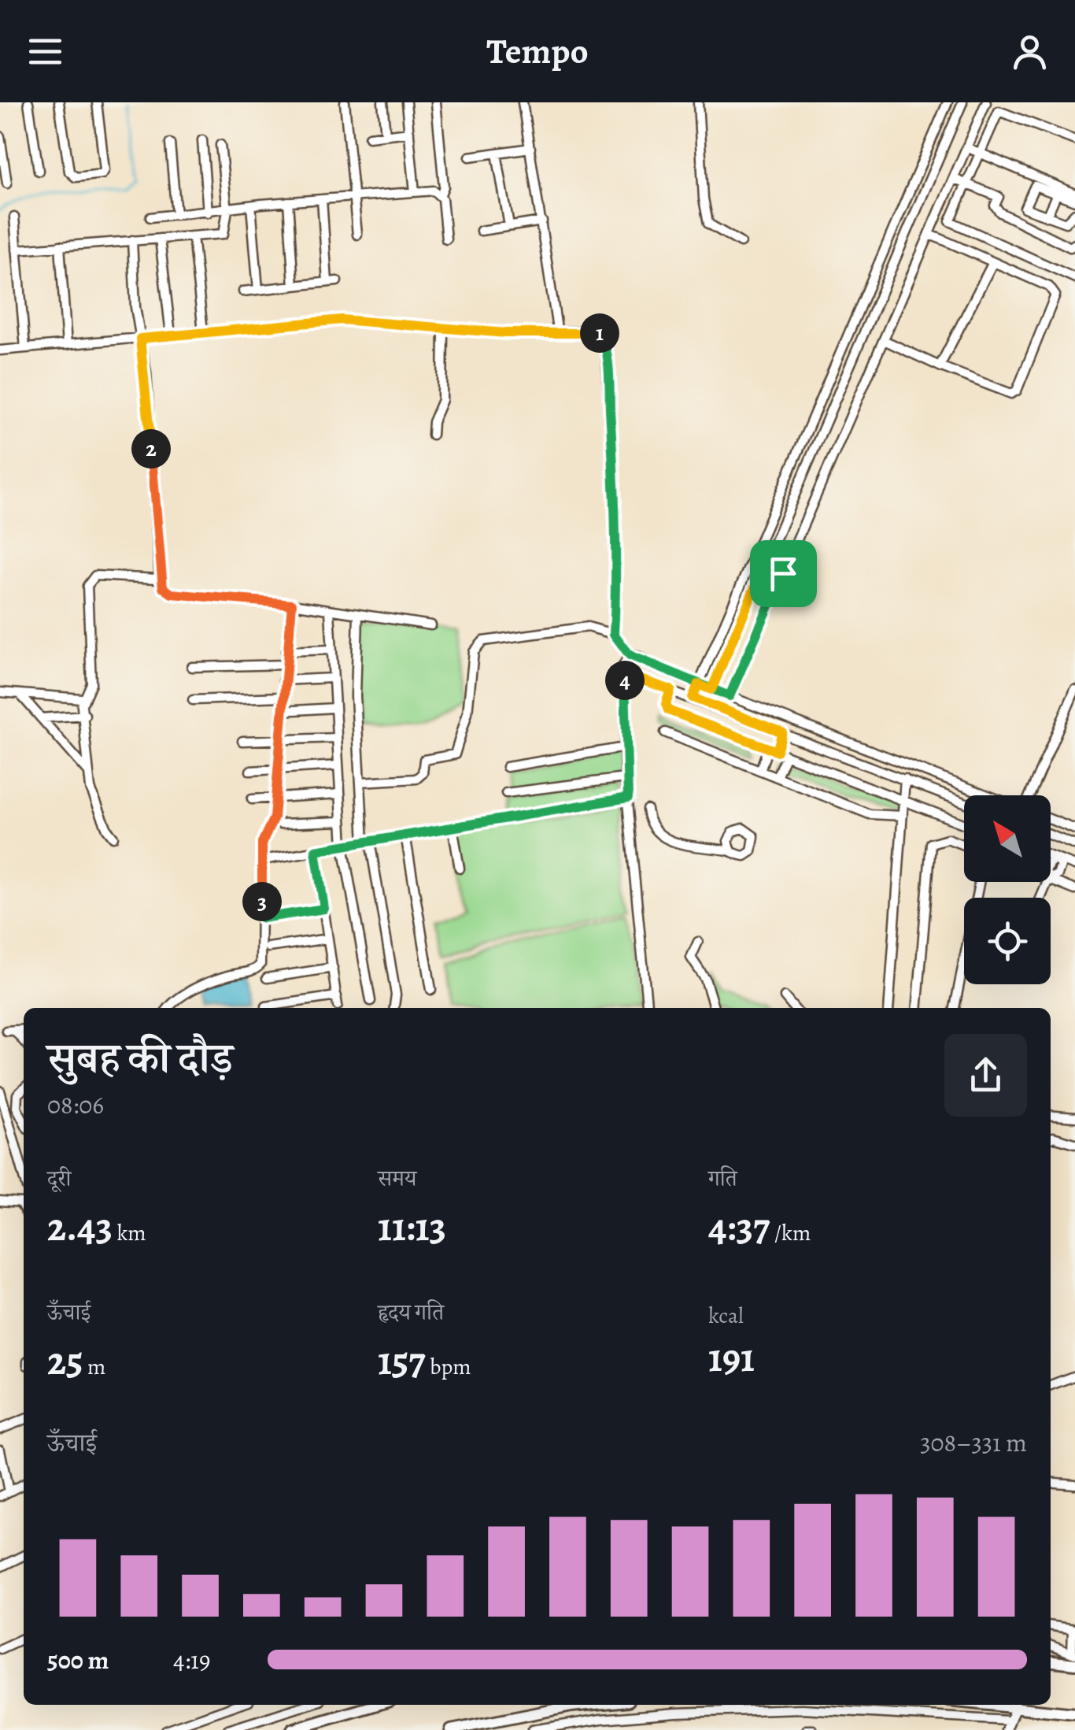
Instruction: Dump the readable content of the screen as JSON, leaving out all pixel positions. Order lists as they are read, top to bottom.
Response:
{
  "north": "top left",
  "page": {
    "header": "Tempo",
    "pins": [
      "1",
      "2",
      "4",
      "3"
    ],
    "heading": ["सुबह की दौड़", "08:06"],
    "stats": [
      ["दूरी", "2.43 km"],
      ["समय", "11:13"],
      ["गति", "4:37 /km"],
      ["ऊँचाई", "25 m"],
      ["हृदय गति", "157 bpm"],
      ["kcal", "191"]
    ],
    "chart": ["ऊँचाई", "308–331 m"],
    "list": [
      {
        "name": "500 m",
        "note": "4:19"
      }
    ]
  }
}
